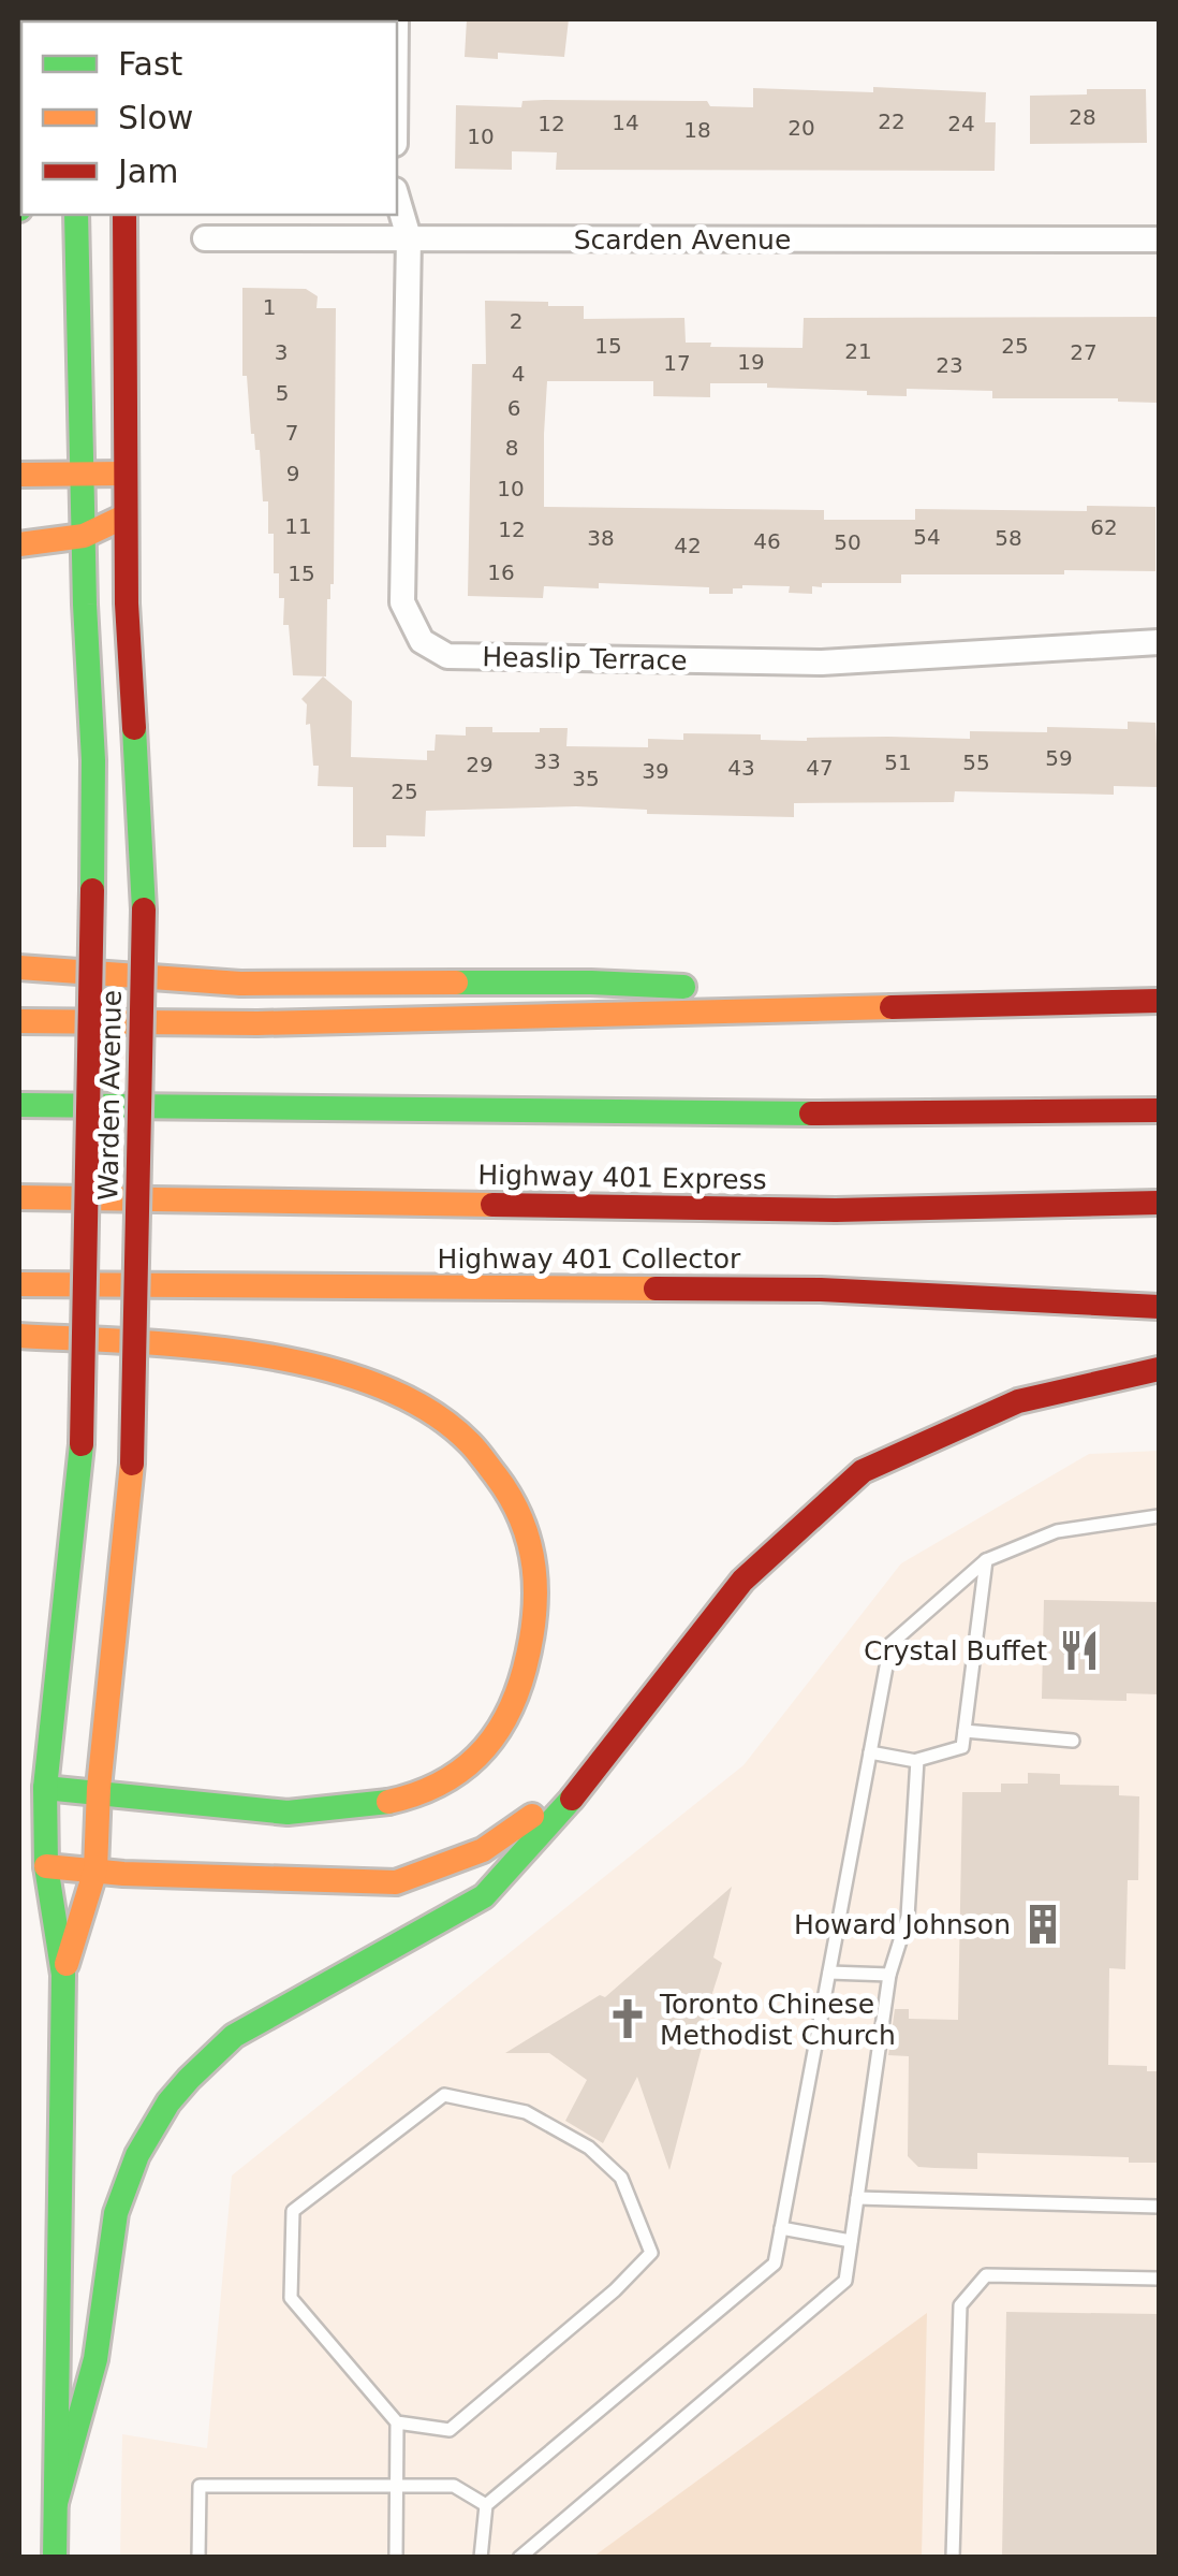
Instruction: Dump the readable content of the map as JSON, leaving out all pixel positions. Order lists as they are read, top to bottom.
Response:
{
  "streets": {
    "main road": ["Warden Avenue", "Highway 401 Express", "Highway 401 Collector"],
    "street": ["Scarden Avenue", "Heaslip Terrace"]
  },
  "crossings": [
    ["Scarden Avenue", "Heaslip Terrace"]
  ],
  "places": {
    "restaurant": ["Crystal Buffet"],
    "building": ["Howard Johnson"],
    "church": ["Toronto Chinese Methodist Church"]
  },
  "house_numbers": [
    "28",
    "22",
    "14",
    "12",
    "24",
    "20",
    "18",
    "10",
    "1",
    "2",
    "15",
    "25",
    "21",
    "3",
    "27",
    "19",
    "17",
    "23",
    "4",
    "5",
    "6",
    "7",
    "8",
    "9",
    "10",
    "11",
    "62",
    "12",
    "54",
    "38",
    "58",
    "46",
    "50",
    "42",
    "16",
    "15",
    "59",
    "33",
    "51",
    "55",
    "29",
    "43",
    "47",
    "39",
    "35",
    "25"
  ],
  "legend": ["Fast", "Slow", "Jam"]
}
